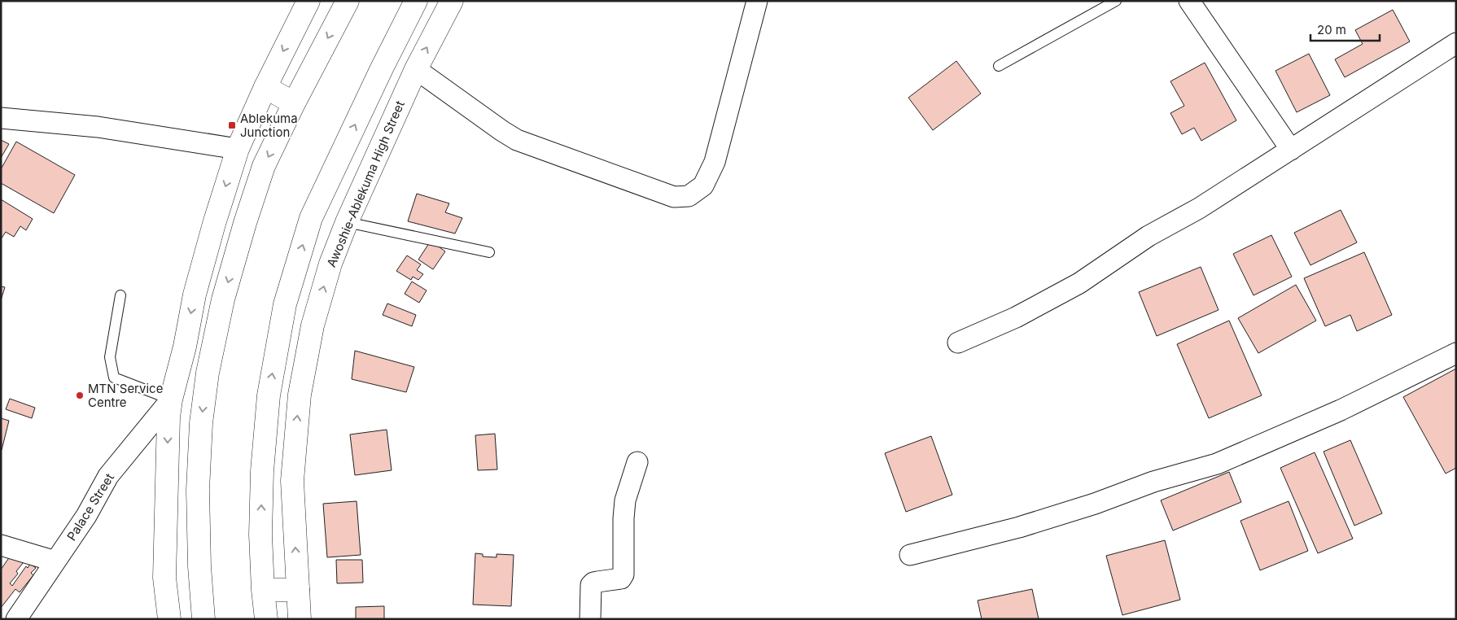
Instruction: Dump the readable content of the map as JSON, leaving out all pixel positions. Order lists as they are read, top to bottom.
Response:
{
  "streets": {
    "main road": ["Awoshie-Ablekuma High Street"],
    "street": ["Palace Street"]
  },
  "places": {
    "transit": ["Ablekuma Junction"],
    "other": ["MTN Service Centre"]
  },
  "scale_bar": "20 m"
}
